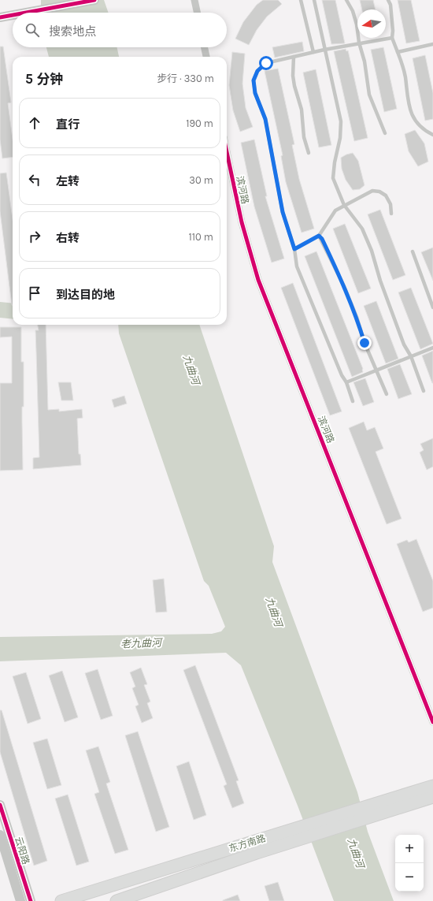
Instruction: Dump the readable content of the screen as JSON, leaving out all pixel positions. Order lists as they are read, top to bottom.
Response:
{
  "streets": {
    "main road": ["东方南路"],
    "street": ["滨河路", "云阳路"]
  },
  "water": ["九曲河", "老九曲河"],
  "north": "left",
  "page": {
    "search": "搜索地点",
    "heading": ["5 分钟", "步行 · 330 m"],
    "list": [
      ["直行", "190 m"],
      ["左转", "30 m"],
      ["右转", "110 m"],
      "到达目的地"
    ],
    "map_buttons": ["+", "−"]
  }
}
